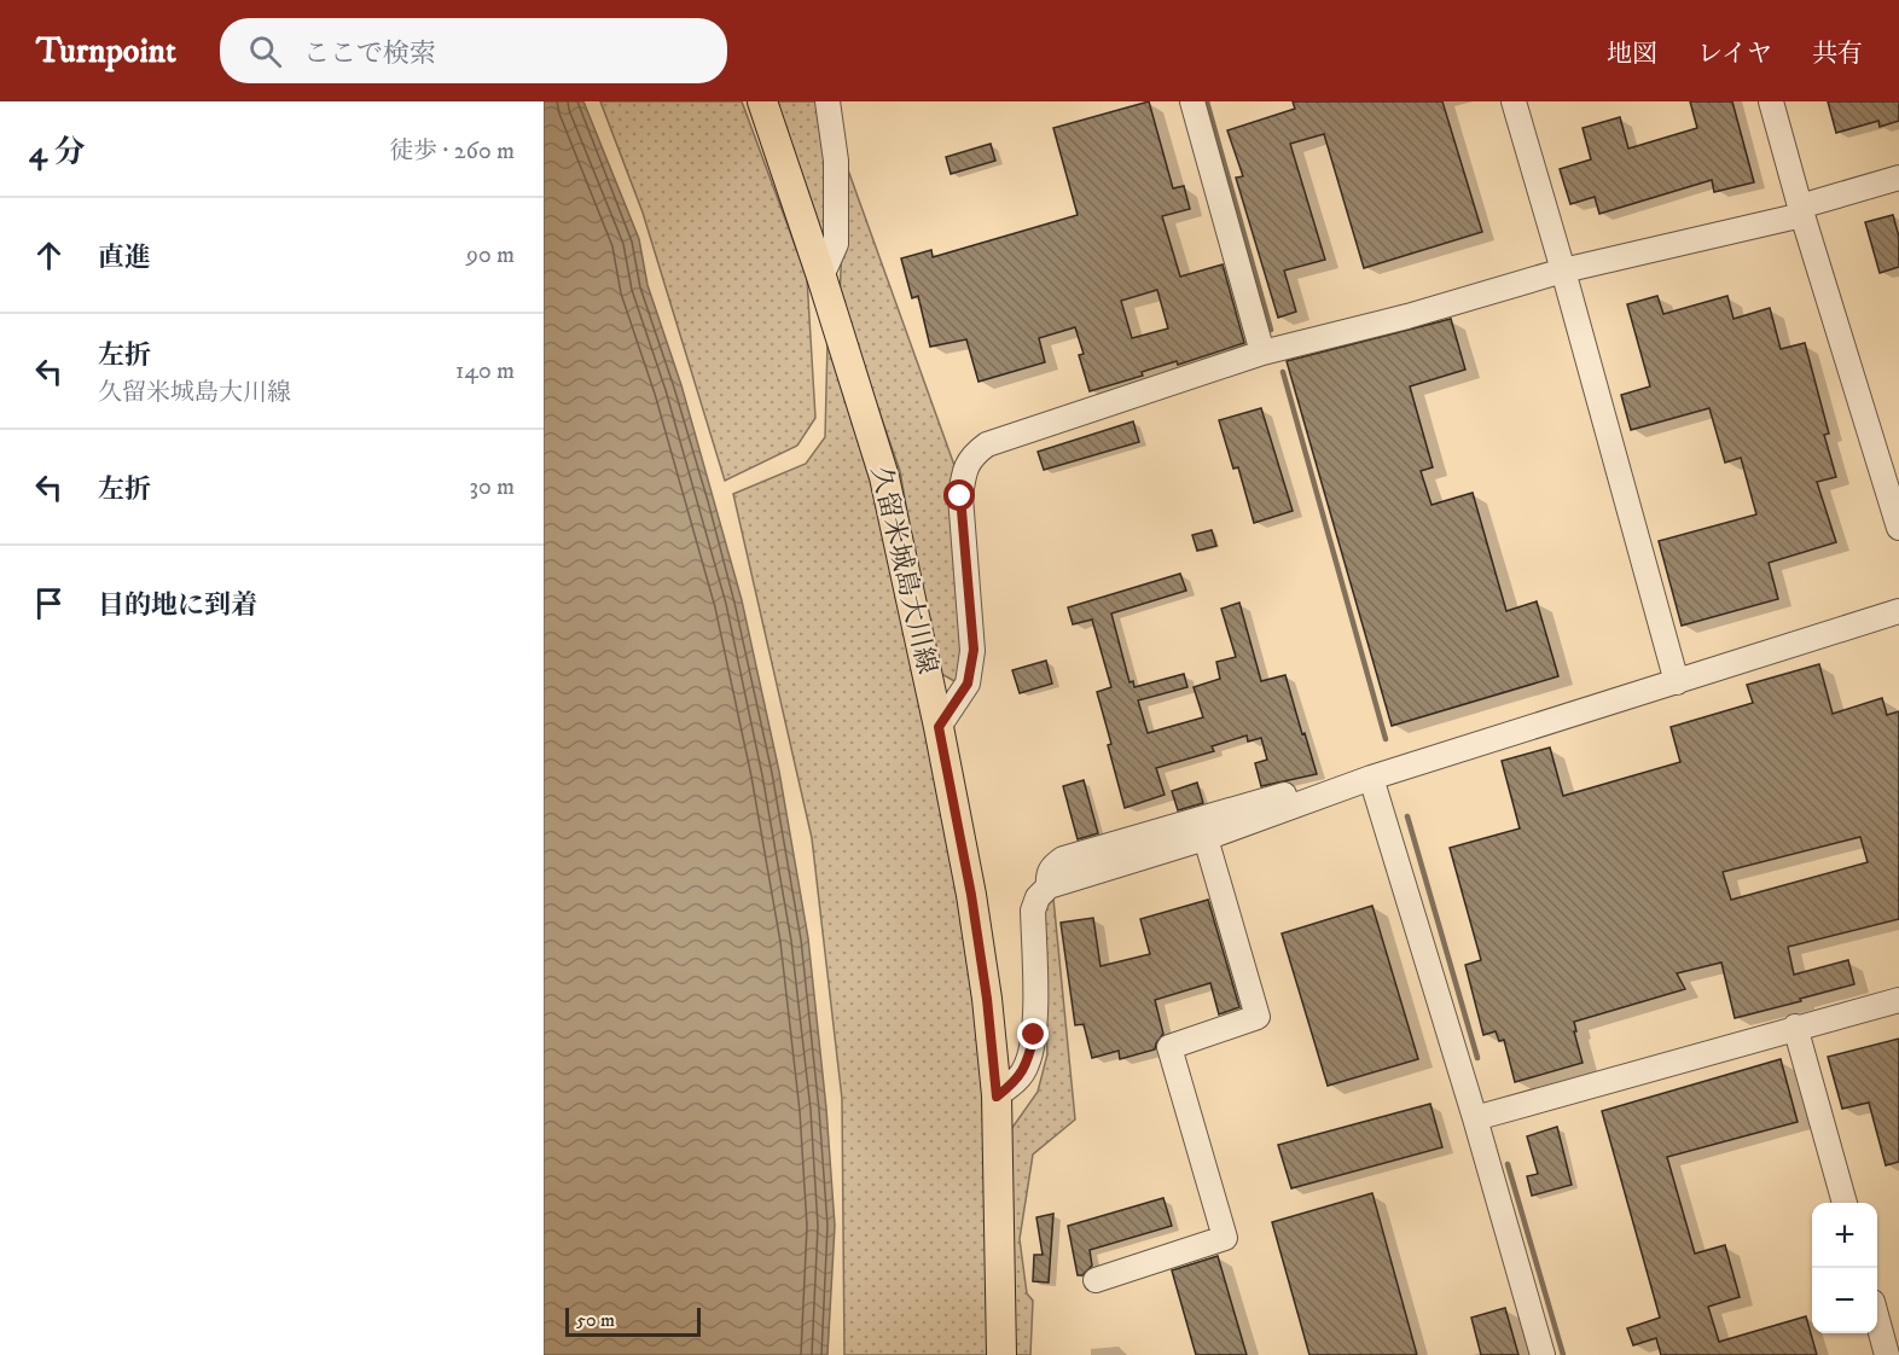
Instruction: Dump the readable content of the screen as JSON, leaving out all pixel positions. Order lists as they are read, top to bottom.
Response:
{
  "streets": {
    "main road": ["久留米城島大川線"]
  },
  "scale_bar": "50 m",
  "page": {
    "header": "Turnpoint",
    "search": "ここで検索",
    "nav": ["地図", "レイヤ", "共有"],
    "heading": ["4 分", "徒歩 · 260 m"],
    "list": [
      ["直進", "90 m"],
      ["左折", "久留米城島大川線", "140 m"],
      ["左折", "30 m"],
      "目的地に到着"
    ],
    "map_buttons": ["+", "−"],
    "scale": "50 m"
  }
}
